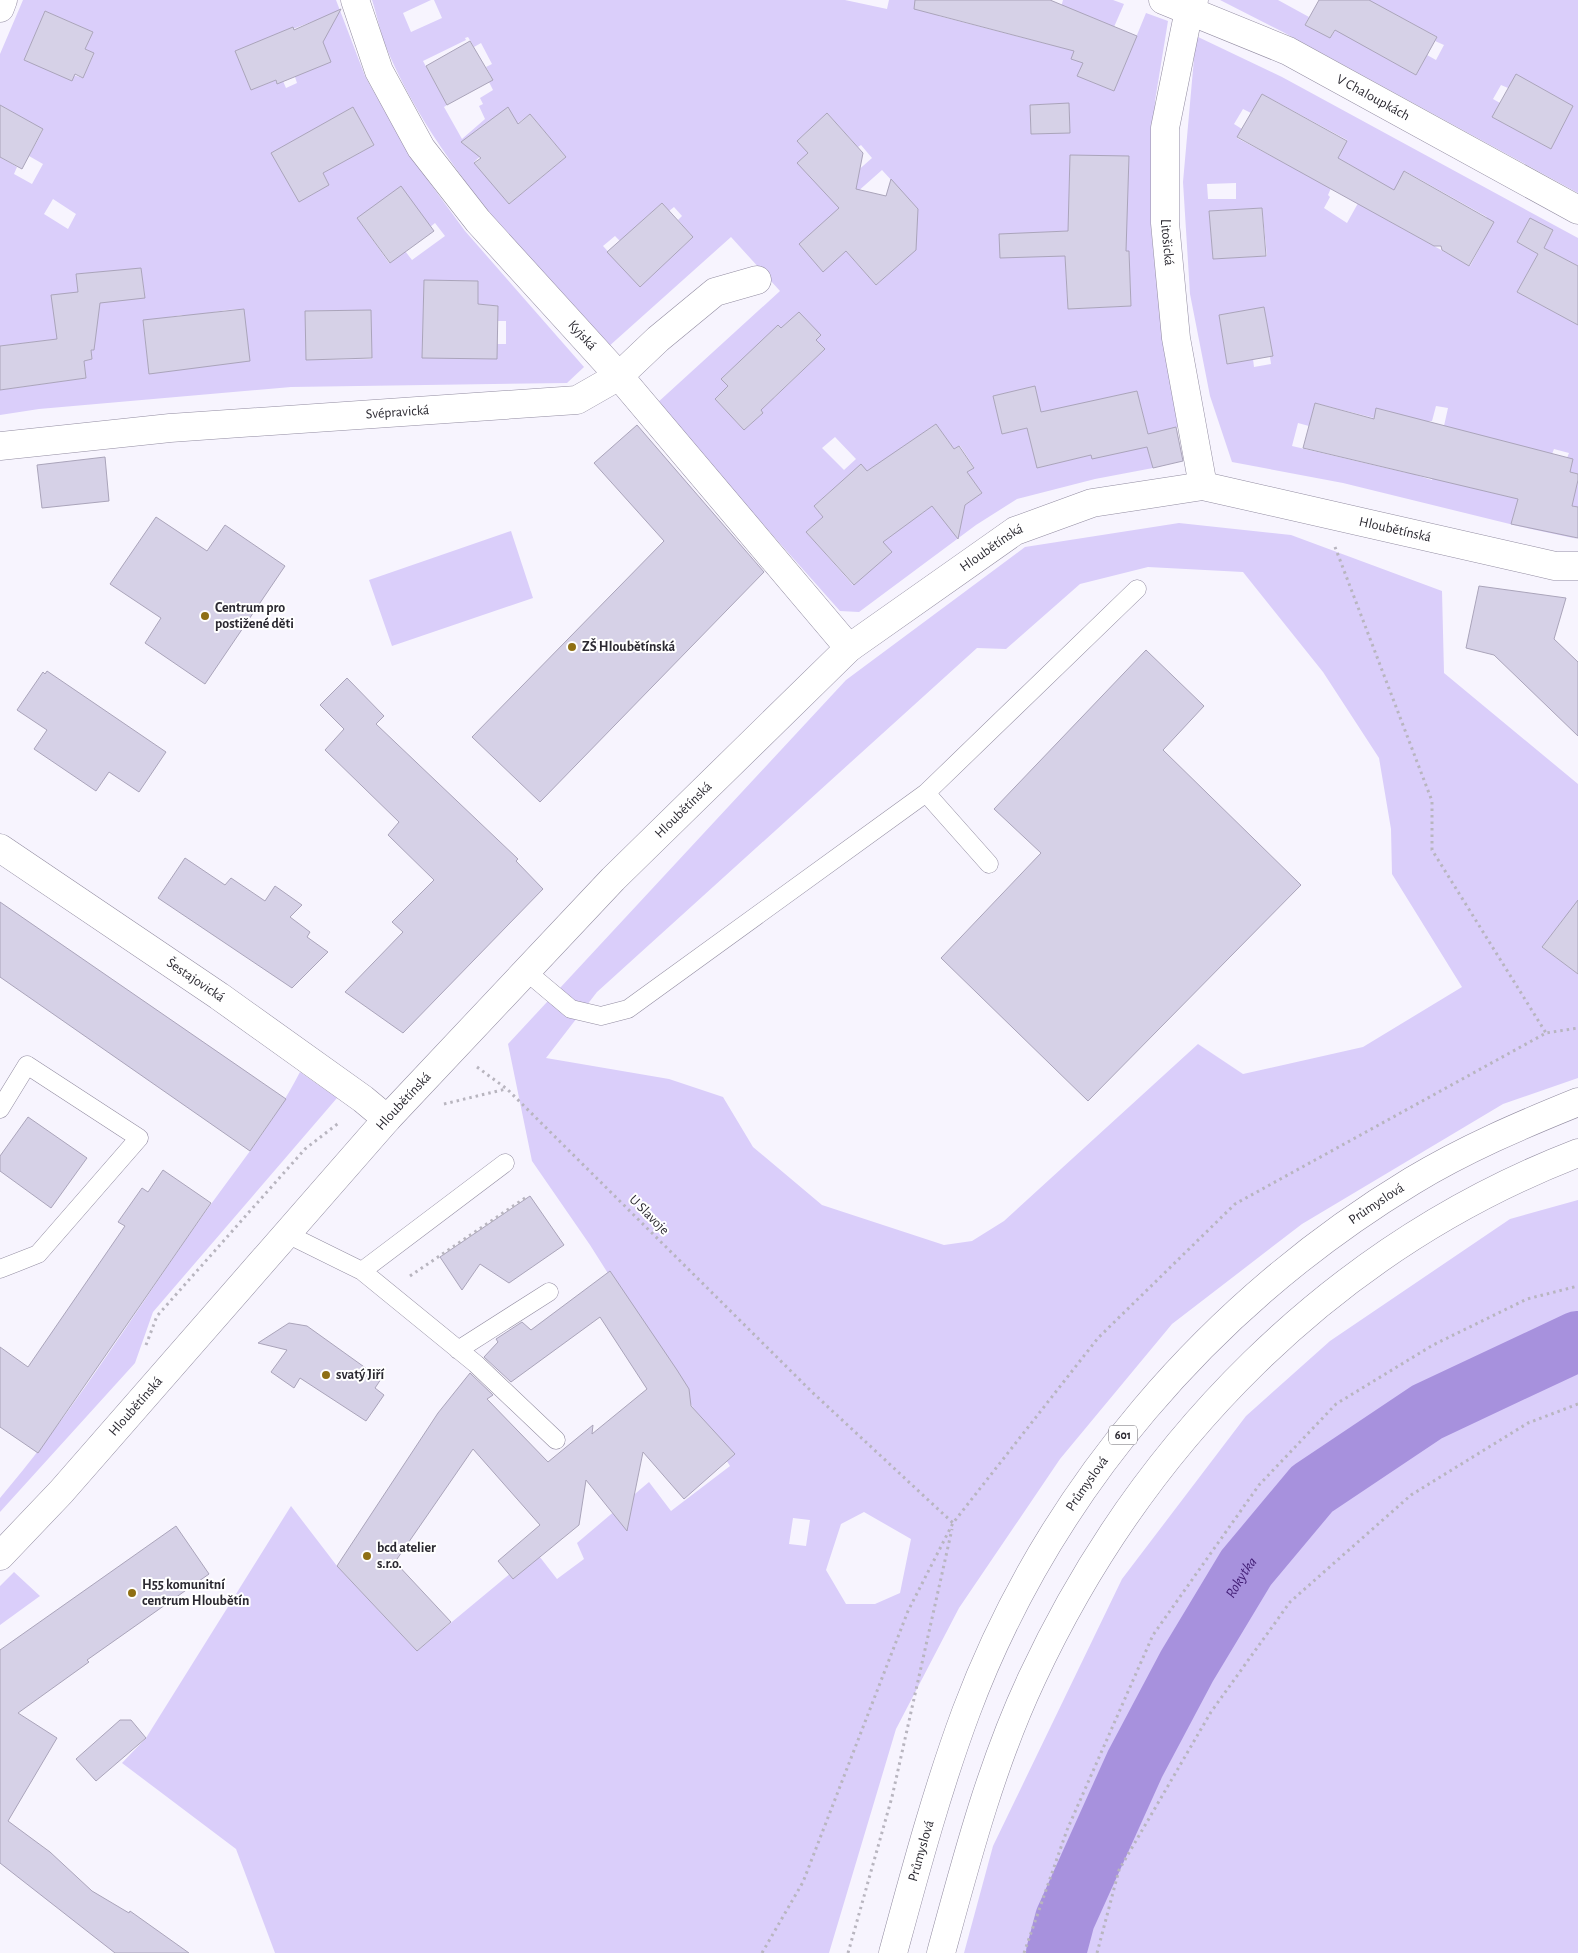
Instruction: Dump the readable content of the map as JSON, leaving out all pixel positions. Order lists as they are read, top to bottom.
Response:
{
  "streets": {
    "street": [
      "V Chaloupkách",
      "Litošická",
      "Kyjská",
      "Svépravická",
      "Hloubětínská",
      "Šestajovická",
      "Průmyslová",
      "601"
    ],
    "path": ["U Slavoje"]
  },
  "crossings": [
    ["V Chaloupkách", "Litošická"],
    ["Litošická", "Hloubětínská"],
    ["Kyjská", "Svépravická"],
    ["Kyjská", "Hloubětínská"],
    ["Hloubětínská", "Šestajovická"],
    ["Hloubětínská", "U Slavoje"]
  ],
  "water": ["Rokytka"],
  "places": [
    "Centrum pro postižené děti",
    "ZŠ Hloubětínská",
    "svatý Jiří",
    "bcd atelier s.r.o.",
    "H55 komunitní centrum Hloubětín"
  ]
}
